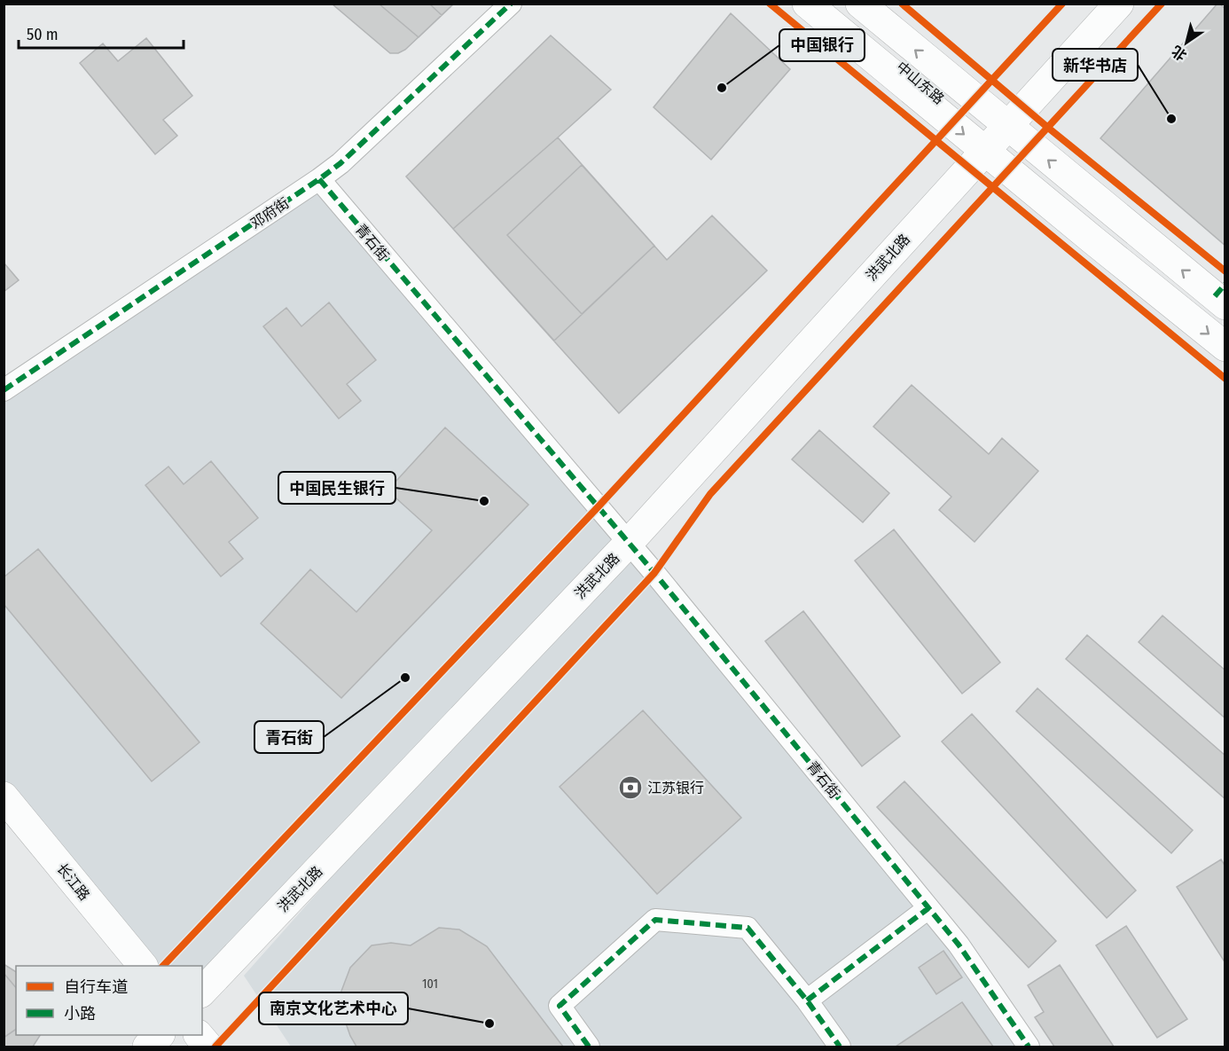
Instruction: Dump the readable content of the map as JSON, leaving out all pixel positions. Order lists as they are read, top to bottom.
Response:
{
  "streets": {
    "main road": ["中山东路", "洪武北路", "长江路"],
    "street": ["邓府街", "青石街"]
  },
  "crossings": [
    ["中山东路", "洪武北路"],
    ["邓府街", "青石街"],
    ["青石街", "洪武北路"]
  ],
  "places": {
    "other": [
      "中国银行",
      "新华书店",
      "中国民生银行",
      "青石街",
      "南京文化艺术中心"
    ],
    "bank": ["江苏银行"]
  },
  "house_numbers": ["101"],
  "legend": ["自行车道", "小路"],
  "scale_bar": "50 m",
  "north": "bottom left"
}
